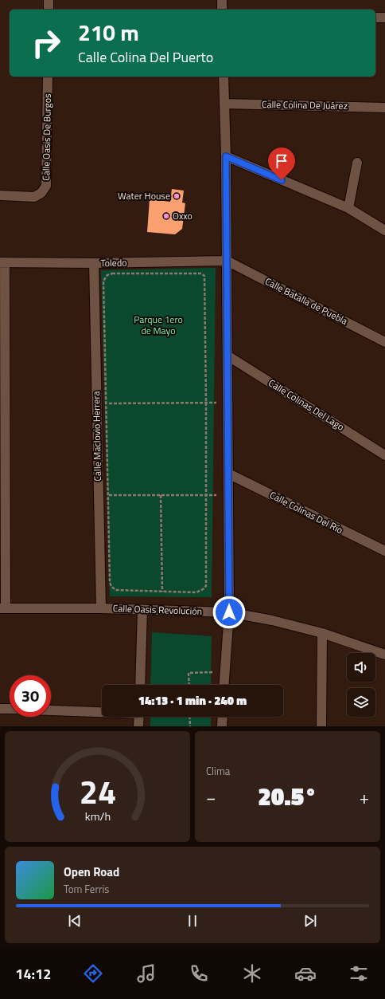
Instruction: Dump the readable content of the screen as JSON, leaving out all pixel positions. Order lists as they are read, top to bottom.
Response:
{
  "streets": {
    "street": [
      "Calle Colina De Juárez",
      "Calle Oasis De Burgos",
      "Toledo",
      "Calle Batalla de Puebla",
      "Calle Colinas Del Lago",
      "Calle Maclovio Herrera",
      "Calle Colinas Del Río",
      "Calle Oasis Revolución"
    ]
  },
  "crossings": [
    ["Toledo", "Calle Batalla de Puebla"],
    ["Toledo", "Calle Maclovio Herrera"],
    ["Calle Maclovio Herrera", "Calle Oasis Revolución"]
  ],
  "parks": ["Parque 1ero de Mayo"],
  "places": ["Water House", "Oxxo"],
  "page": {
    "turn": ["210 m", "Calle Colina Del Puerto"],
    "limit": "30",
    "trip": "14:13 · 1 min · 240 m",
    "tile": "Clima",
    "heat": ["−", "20.5°", "+"],
    "song": ["Open Road", "Tom Ferris"],
    "tabs": "14:12",
    "gauge": ["24", "km/h"]
  }
}
